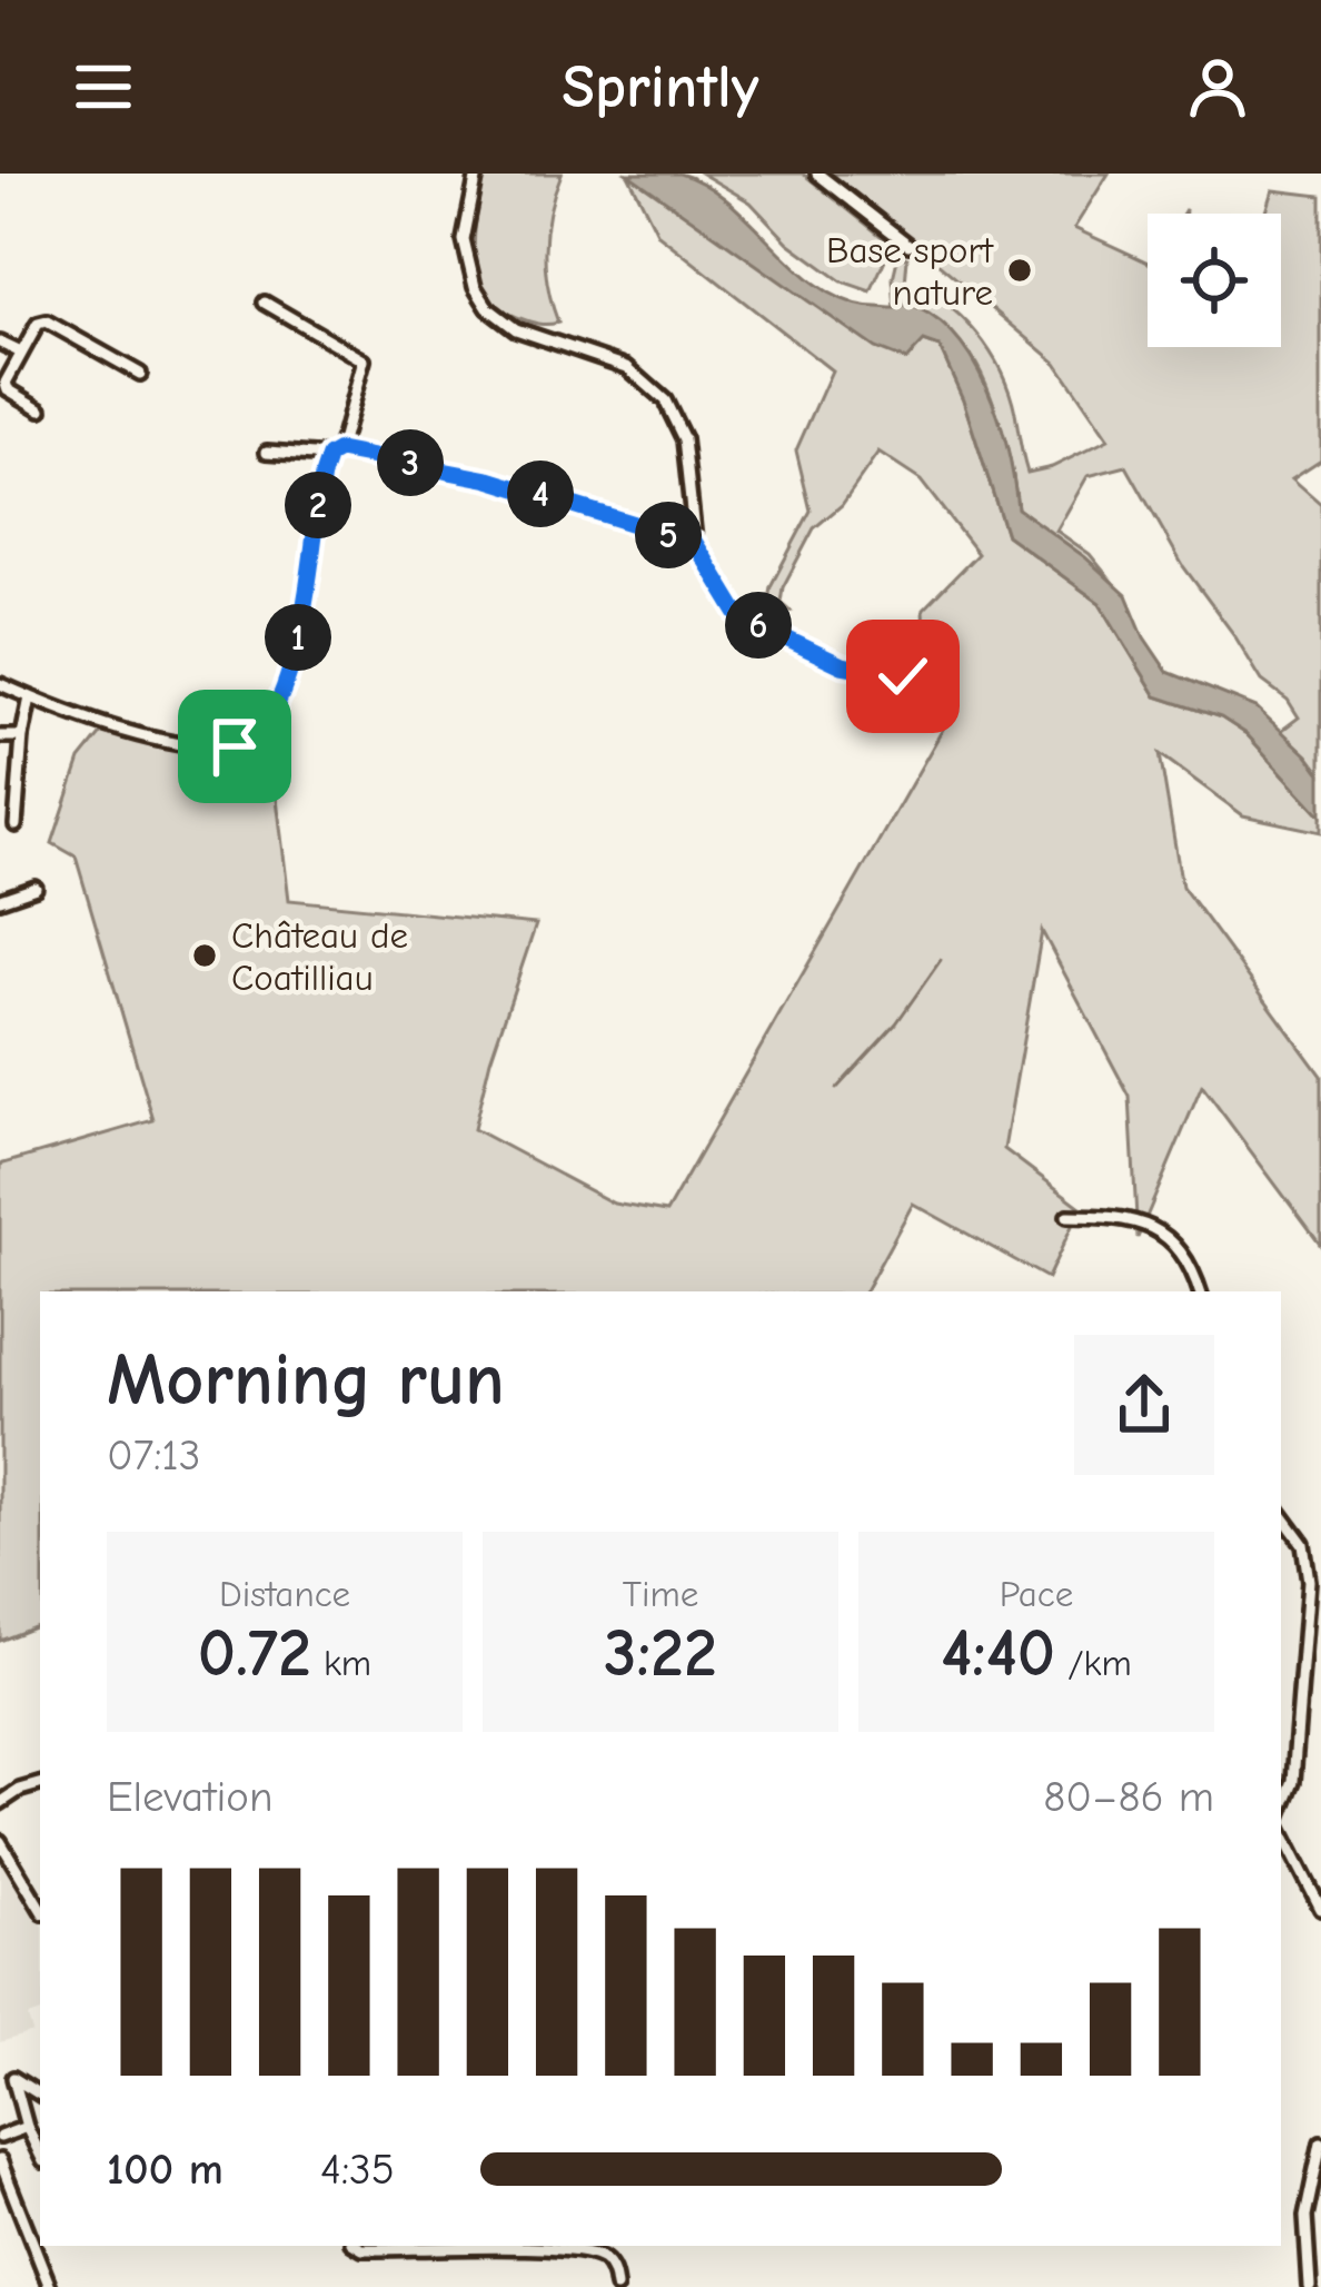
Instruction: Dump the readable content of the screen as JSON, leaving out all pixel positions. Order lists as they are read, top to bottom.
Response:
{
  "places": ["Base sport nature", "Château de Coatilliau"],
  "page": {
    "header": "Sprintly",
    "pins": [
      "3",
      "4",
      "2",
      "5",
      "6",
      "1"
    ],
    "heading": ["Morning run", "07:13"],
    "stats": [
      ["Distance", "0.72 km"],
      ["Time", "3:22"],
      ["Pace", "4:40 /km"]
    ],
    "chart": ["Elevation", "80–86 m"],
    "list": [
      {
        "name": "100 m",
        "note": "4:35"
      }
    ]
  }
}
